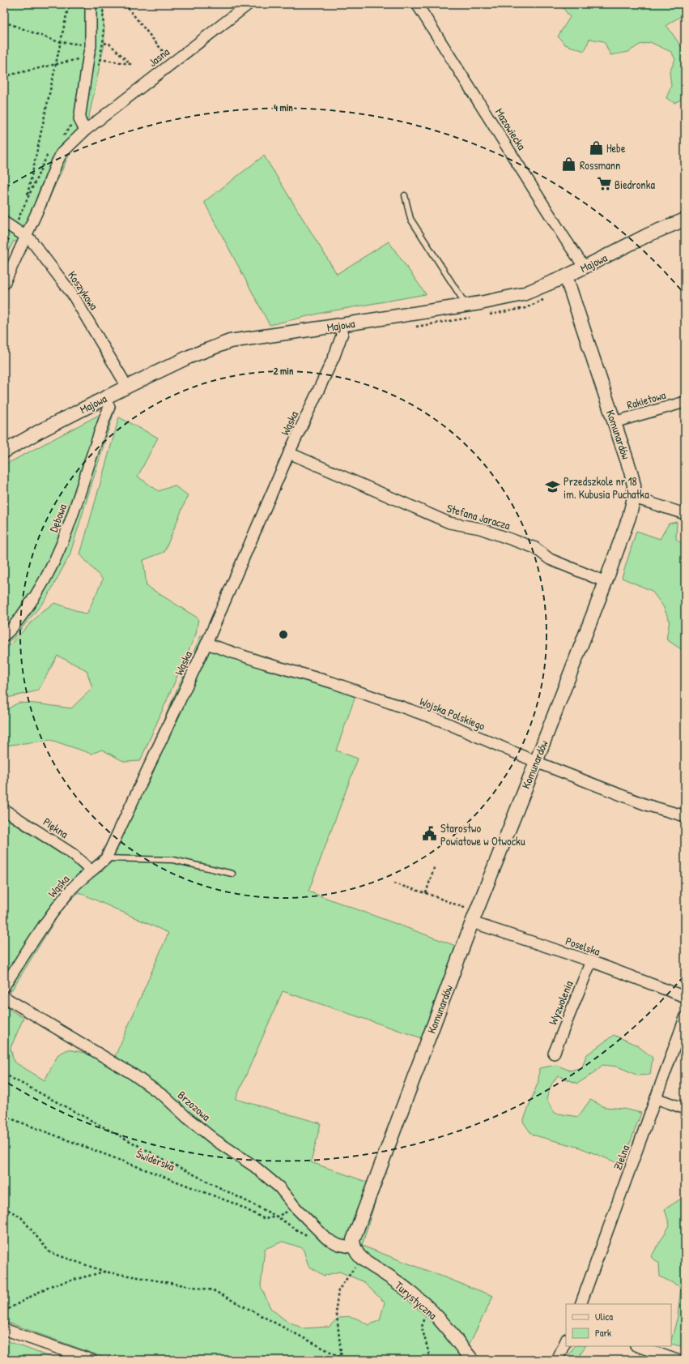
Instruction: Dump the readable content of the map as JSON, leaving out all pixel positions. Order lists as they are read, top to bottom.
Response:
{
  "streets": {
    "street": [
      "Jasna",
      "Mazowiecka",
      "Majowa",
      "Koszykowa",
      "Rakietowa",
      "Wąska",
      "Komunardów",
      "Stefana Jaracza",
      "Dębowa",
      "Wojska Polskiego",
      "Piękna",
      "Poselska",
      "Wyzwolenia",
      "Brzozowa",
      "Zielna",
      "Turystyczna"
    ],
    "path": ["Świderska"]
  },
  "crossings": [
    ["Jasna", "Koszykowa"],
    ["Mazowiecka", "Majowa"],
    ["Majowa", "Koszykowa"],
    ["Majowa", "Wąska"],
    ["Majowa", "Komunardów"],
    ["Majowa", "Dębowa"],
    ["Rakietowa", "Komunardów"],
    ["Wąska", "Stefana Jaracza"],
    ["Wąska", "Wojska Polskiego"],
    ["Wąska", "Piękna"],
    ["Komunardów", "Stefana Jaracza"],
    ["Komunardów", "Wojska Polskiego"],
    ["Komunardów", "Poselska"],
    ["Komunardów", "Brzozowa"],
    ["Komunardów", "Turystyczna"],
    ["Poselska", "Wyzwolenia"],
    ["Brzozowa", "Świderska"],
    ["Brzozowa", "Turystyczna"]
  ],
  "places": {
    "shop": ["Hebe", "Rossmann"],
    "supermarket": ["Biedronka"],
    "school or university": ["Przedszkole nr 18 im. Kubusia Puchatka"],
    "public building": ["Starostwo Powiatowe w Otwocku"]
  },
  "legend": ["Ulica", "Park"],
  "rings": ["4 min", "2 min"]
}
